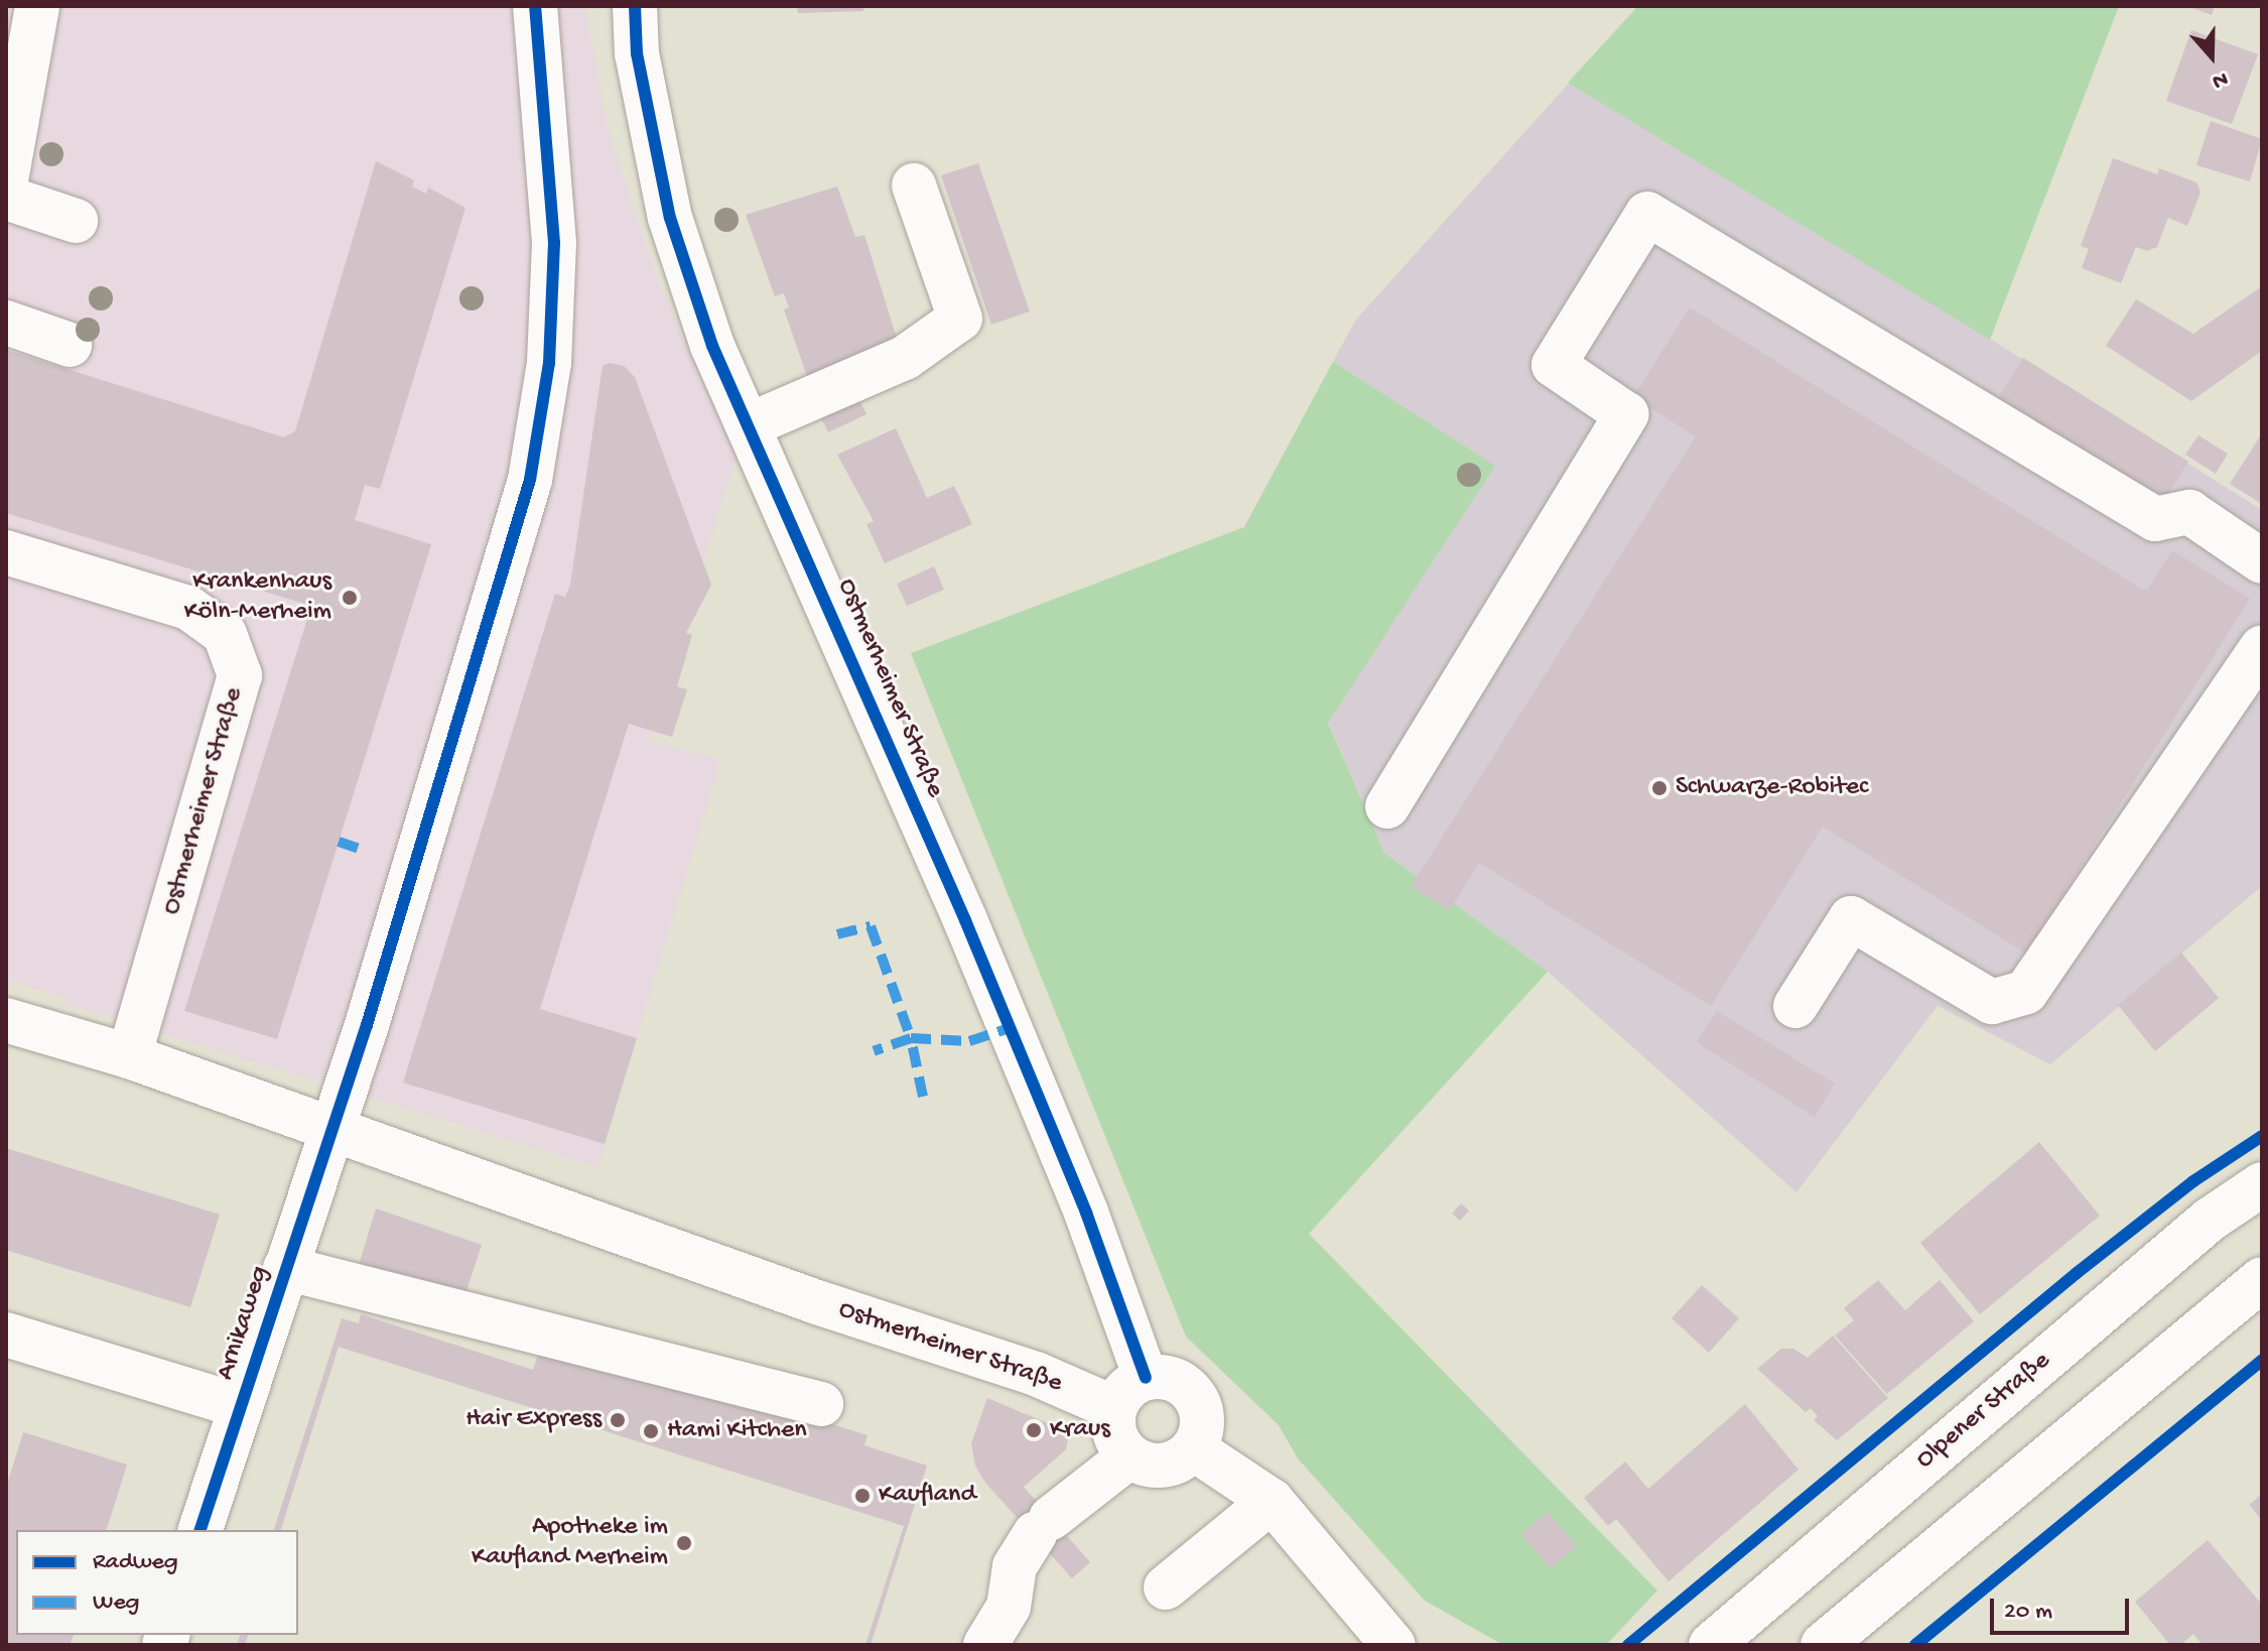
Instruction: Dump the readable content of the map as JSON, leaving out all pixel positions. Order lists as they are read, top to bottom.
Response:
{
  "streets": {
    "street": ["Ostmerheimer Straße", "Arnikaweg", "Olpener Straße"]
  },
  "crossings": [
    ["Ostmerheimer Straße", "Arnikaweg"]
  ],
  "places": [
    "Krankenhaus Köln-Merheim",
    "Schwarze-Robitec",
    "Hair Express",
    "Kraus",
    "Hami Kitchen",
    "Kaufland",
    "Apotheke im Kaufland Merheim"
  ],
  "legend": ["Radweg", "Weg"],
  "scale_bar": "20 m",
  "north": "bottom"
}
